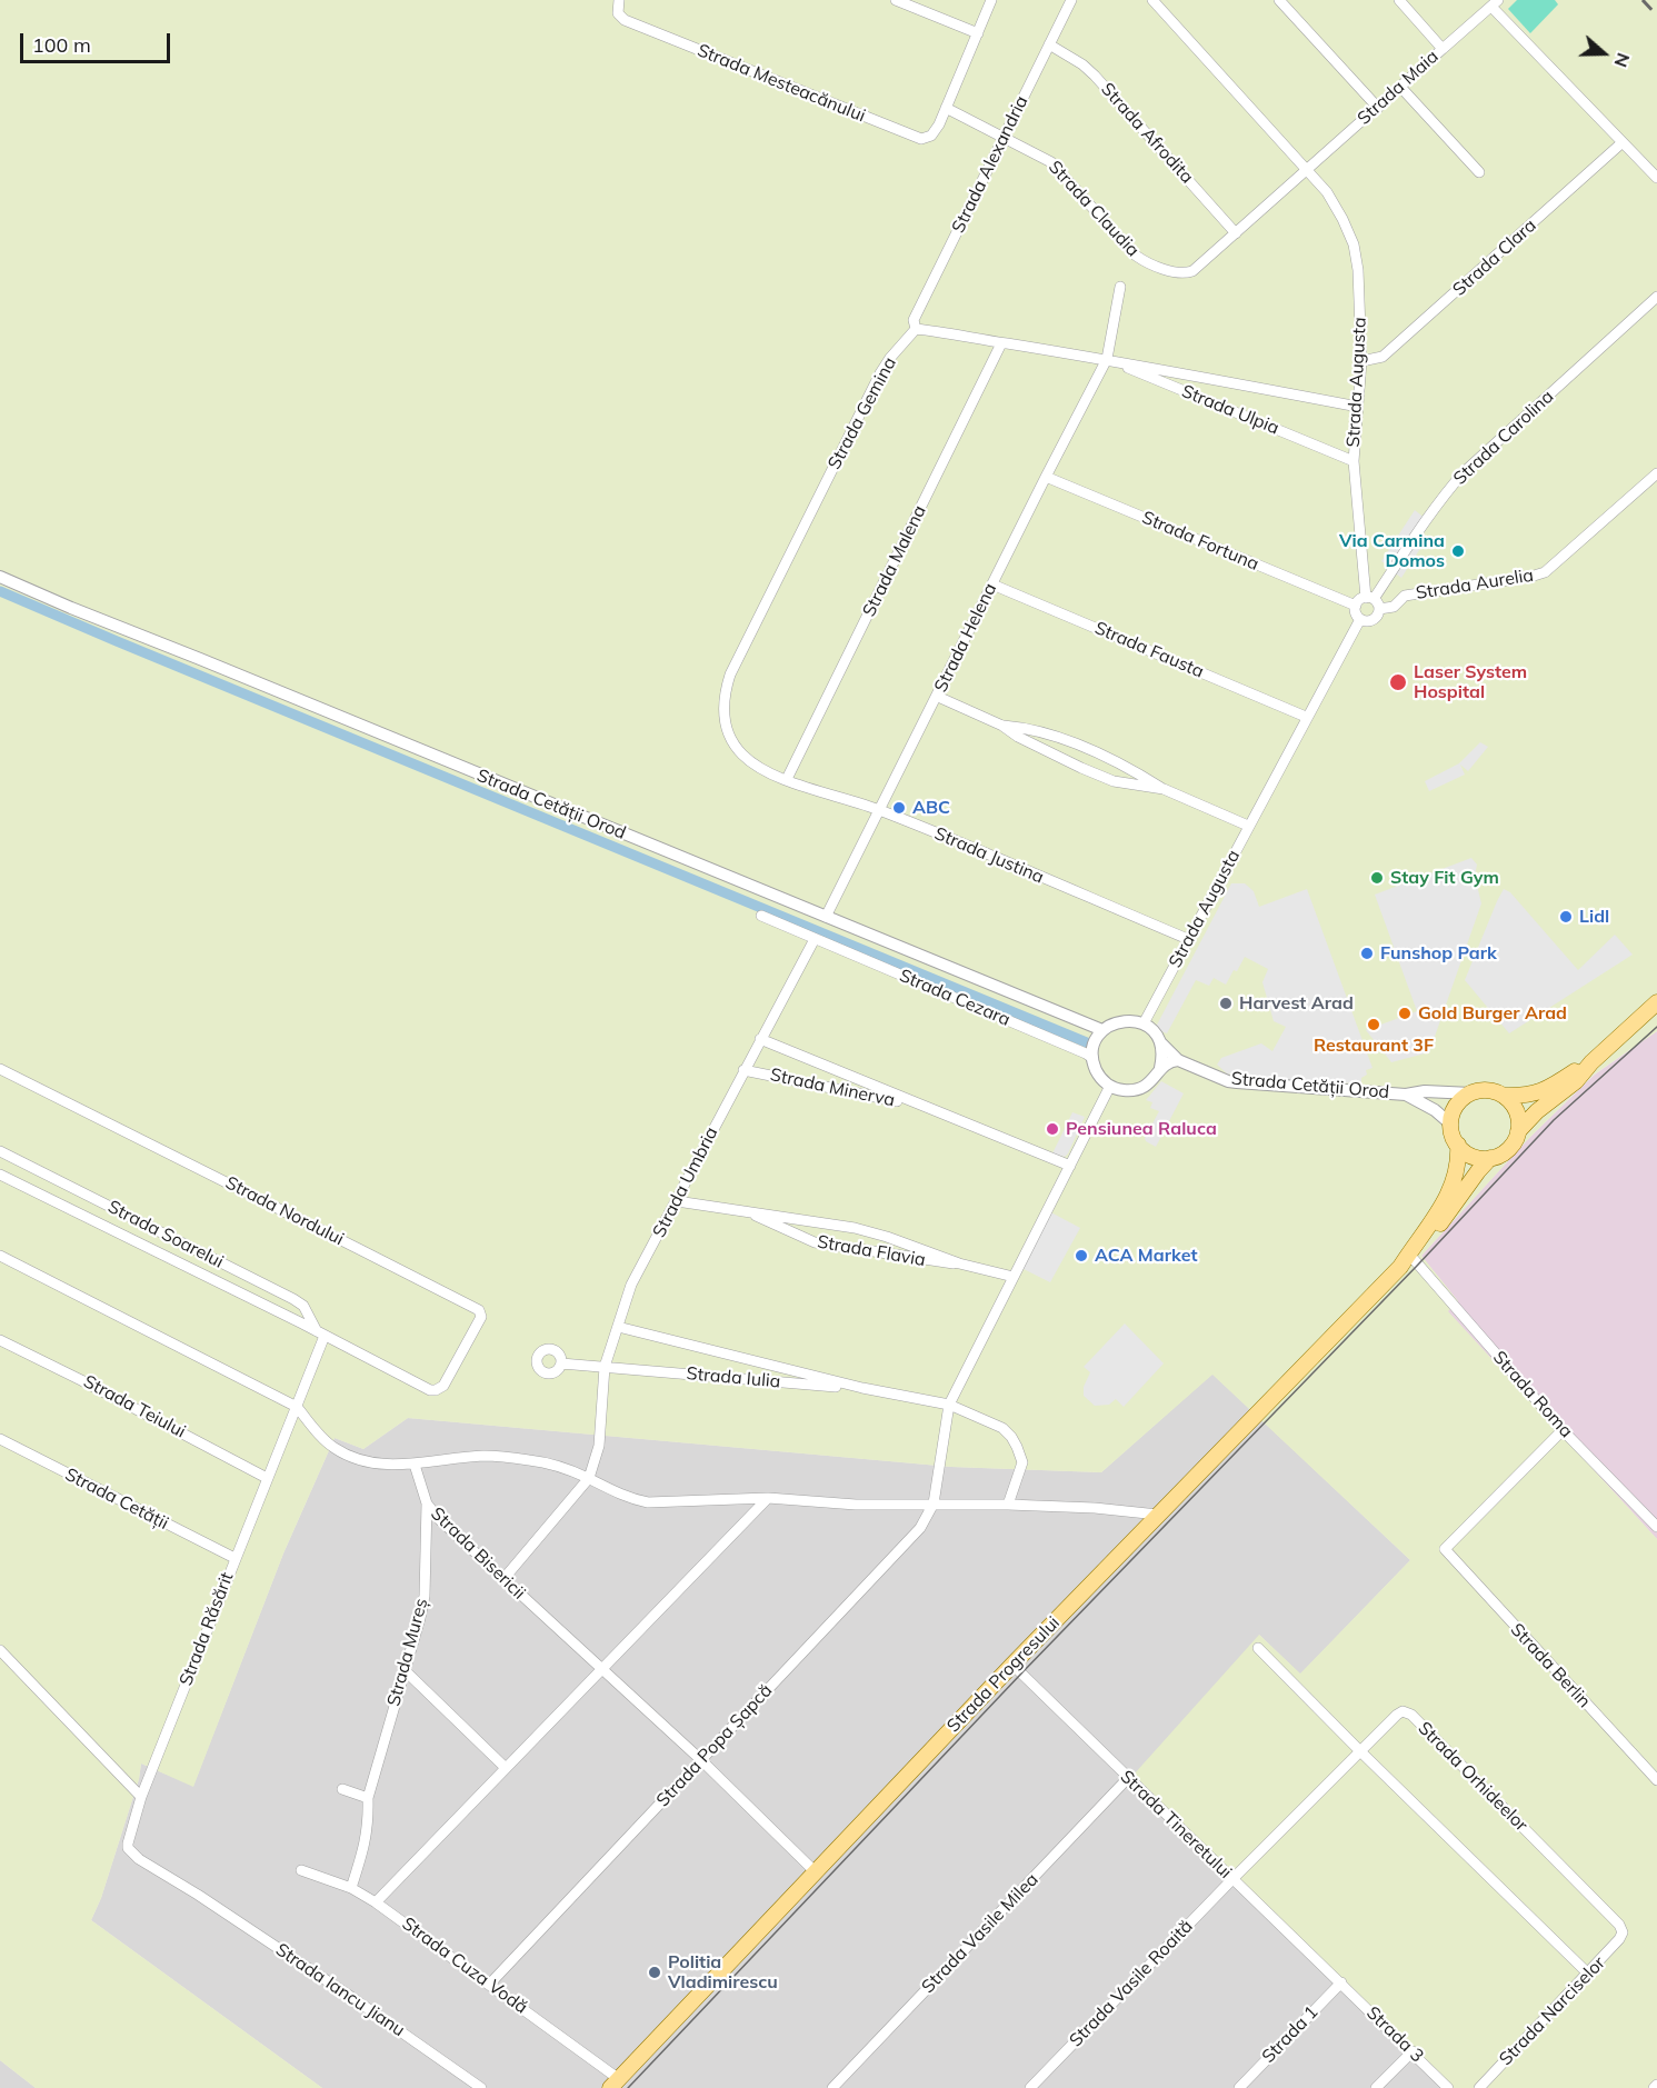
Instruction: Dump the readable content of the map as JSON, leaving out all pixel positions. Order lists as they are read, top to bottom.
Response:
{
  "streets": {
    "main road": ["Strada Progresului"],
    "street": [
      "Strada Mesteacănului",
      "Strada Maia",
      "Strada Afrodita",
      "Strada Alexandria",
      "Strada Claudia",
      "Strada Clara",
      "Strada Augusta",
      "Strada Ulpia",
      "Strada Gemina",
      "Strada Carolina",
      "Strada Fortuna",
      "Strada Malena",
      "Strada Aurelia",
      "Strada Helena",
      "Strada Fausta",
      "Strada Cetății Orod",
      "Strada Justina",
      "Strada Cezara",
      "Strada Minerva",
      "Strada Umbria",
      "Strada Nordului",
      "Strada Soarelui",
      "Strada Flavia",
      "Strada Iulia",
      "Strada Roma",
      "Strada Teiului",
      "Strada Cetății",
      "Strada Bisericii",
      "Strada Răsărit",
      "Strada Mureș",
      "Strada Berlin",
      "Strada Popa Șapcă",
      "Strada Orhideelor",
      "Strada Tineretului",
      "Strada Vasile Milea",
      "Strada Cuza Vodă",
      "Strada Vasile Roaită",
      "Strada Iancu Jianu",
      "Strada Narciselor",
      "Strada 1",
      "Strada 3"
    ]
  },
  "crossings": [
    ["Strada Maia", "Strada Claudia"],
    ["Strada Maia", "Strada Augusta"],
    ["Strada Afrodita", "Strada Alexandria"],
    ["Strada Afrodita", "Strada Claudia"],
    ["Strada Alexandria", "Strada Claudia"],
    ["Strada Alexandria", "Strada Gemina"],
    ["Strada Claudia", "Strada Augusta"],
    ["Strada Clara", "Strada Augusta"],
    ["Strada Augusta", "Strada Ulpia"],
    ["Strada Augusta", "Strada Carolina"],
    ["Strada Augusta", "Strada Fortuna"],
    ["Strada Augusta", "Strada Aurelia"],
    ["Strada Augusta", "Strada Fausta"],
    ["Strada Augusta", "Strada Cetății Orod"],
    ["Strada Augusta", "Strada Justina"],
    ["Strada Augusta", "Strada Cezara"],
    ["Strada Ulpia", "Strada Helena"],
    ["Strada Gemina", "Strada Malena"],
    ["Strada Gemina", "Strada Justina"],
    ["Strada Carolina", "Strada Fortuna"],
    ["Strada Carolina", "Strada Aurelia"],
    ["Strada Fortuna", "Strada Aurelia"],
    ["Strada Fortuna", "Strada Helena"],
    ["Strada Malena", "Strada Justina"],
    ["Strada Helena", "Strada Fausta"],
    ["Strada Helena", "Strada Cetății Orod"],
    ["Strada Helena", "Strada Justina"],
    ["Strada Cetății Orod", "Strada Cezara"],
    ["Strada Cetății Orod", "Strada Progresului"],
    ["Strada Minerva", "Strada Umbria"],
    ["Strada Umbria", "Strada Flavia"],
    ["Strada Umbria", "Strada Iulia"],
    ["Strada Nordului", "Strada Soarelui"],
    ["Strada Soarelui", "Strada Răsărit"],
    ["Strada Roma", "Strada Berlin"],
    ["Strada Roma", "Strada Progresului"],
    ["Strada Teiului", "Strada Răsărit"],
    ["Strada Cetății", "Strada Răsărit"],
    ["Strada Bisericii", "Strada Mureș"],
    ["Strada Bisericii", "Strada Progresului"],
    ["Strada Bisericii", "Strada Popa Șapcă"],
    ["Strada Răsărit", "Strada Iancu Jianu"],
    ["Strada Mureș", "Strada Cuza Vodă"],
    ["Strada Progresului", "Strada Tineretului"],
    ["Strada Progresului", "Strada Cuza Vodă"],
    ["Strada Popa Șapcă", "Strada Cuza Vodă"],
    ["Strada Orhideelor", "Strada Tineretului"],
    ["Strada Orhideelor", "Strada Vasile Roaită"],
    ["Strada Orhideelor", "Strada Narciselor"],
    ["Strada Tineretului", "Strada Vasile Milea"],
    ["Strada Tineretului", "Strada Vasile Roaită"],
    ["Strada Tineretului", "Strada 1"],
    ["Strada Tineretului", "Strada 3"],
    ["Strada 1", "Strada 3"]
  ],
  "places": [
    "Via Carmina Domos",
    "Laser System Hospital",
    "ABC",
    "Stay Fit Gym",
    "Lidl",
    "Funshop Park",
    "Harvest Arad",
    "Gold Burger Arad",
    "Restaurant 3F",
    "Pensiunea Raluca",
    "ACA Market",
    "Politia Vladimirescu"
  ],
  "scale_bar": "100 m",
  "north": "right"
}
